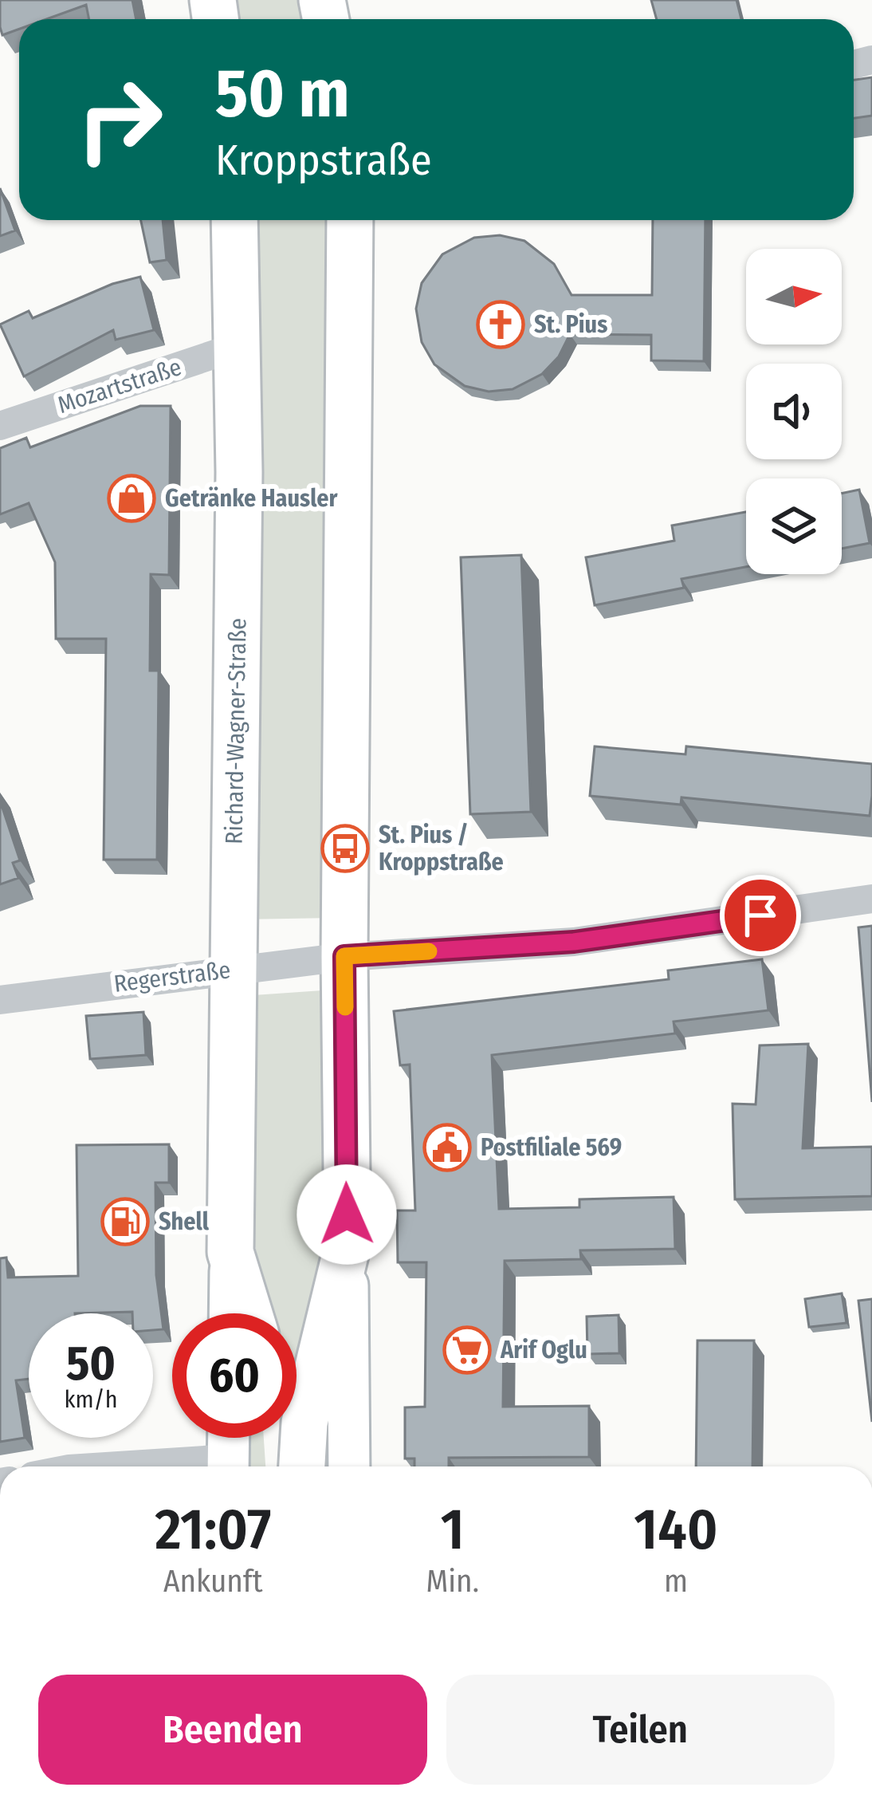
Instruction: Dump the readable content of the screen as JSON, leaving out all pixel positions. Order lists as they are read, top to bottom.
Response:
{
  "streets": {
    "main road": ["Richard-Wagner-Straße"],
    "street": ["Mozartstraße", "Regerstraße"]
  },
  "crossings": [
    ["Mozartstraße", "Richard-Wagner-Straße"],
    ["Richard-Wagner-Straße", "Regerstraße"]
  ],
  "places": {
    "church": ["St. Pius"],
    "shop": ["Getränke Hausler"],
    "bus stop": ["St. Pius / Kroppstraße"],
    "public building": ["Postfiliale 569"],
    "fuel station": ["Shell"],
    "supermarket": ["Arif Oglu"]
  },
  "north": "right",
  "page": {
    "turn": ["50 m", "Kroppstraße"],
    "speed": "50 km/h",
    "limit": "60",
    "eta": [
      "21:07",
      "Ankunft",
      "1",
      "Min.",
      "140",
      "m"
    ],
    "buttons": ["Beenden", "Teilen"]
  }
}
